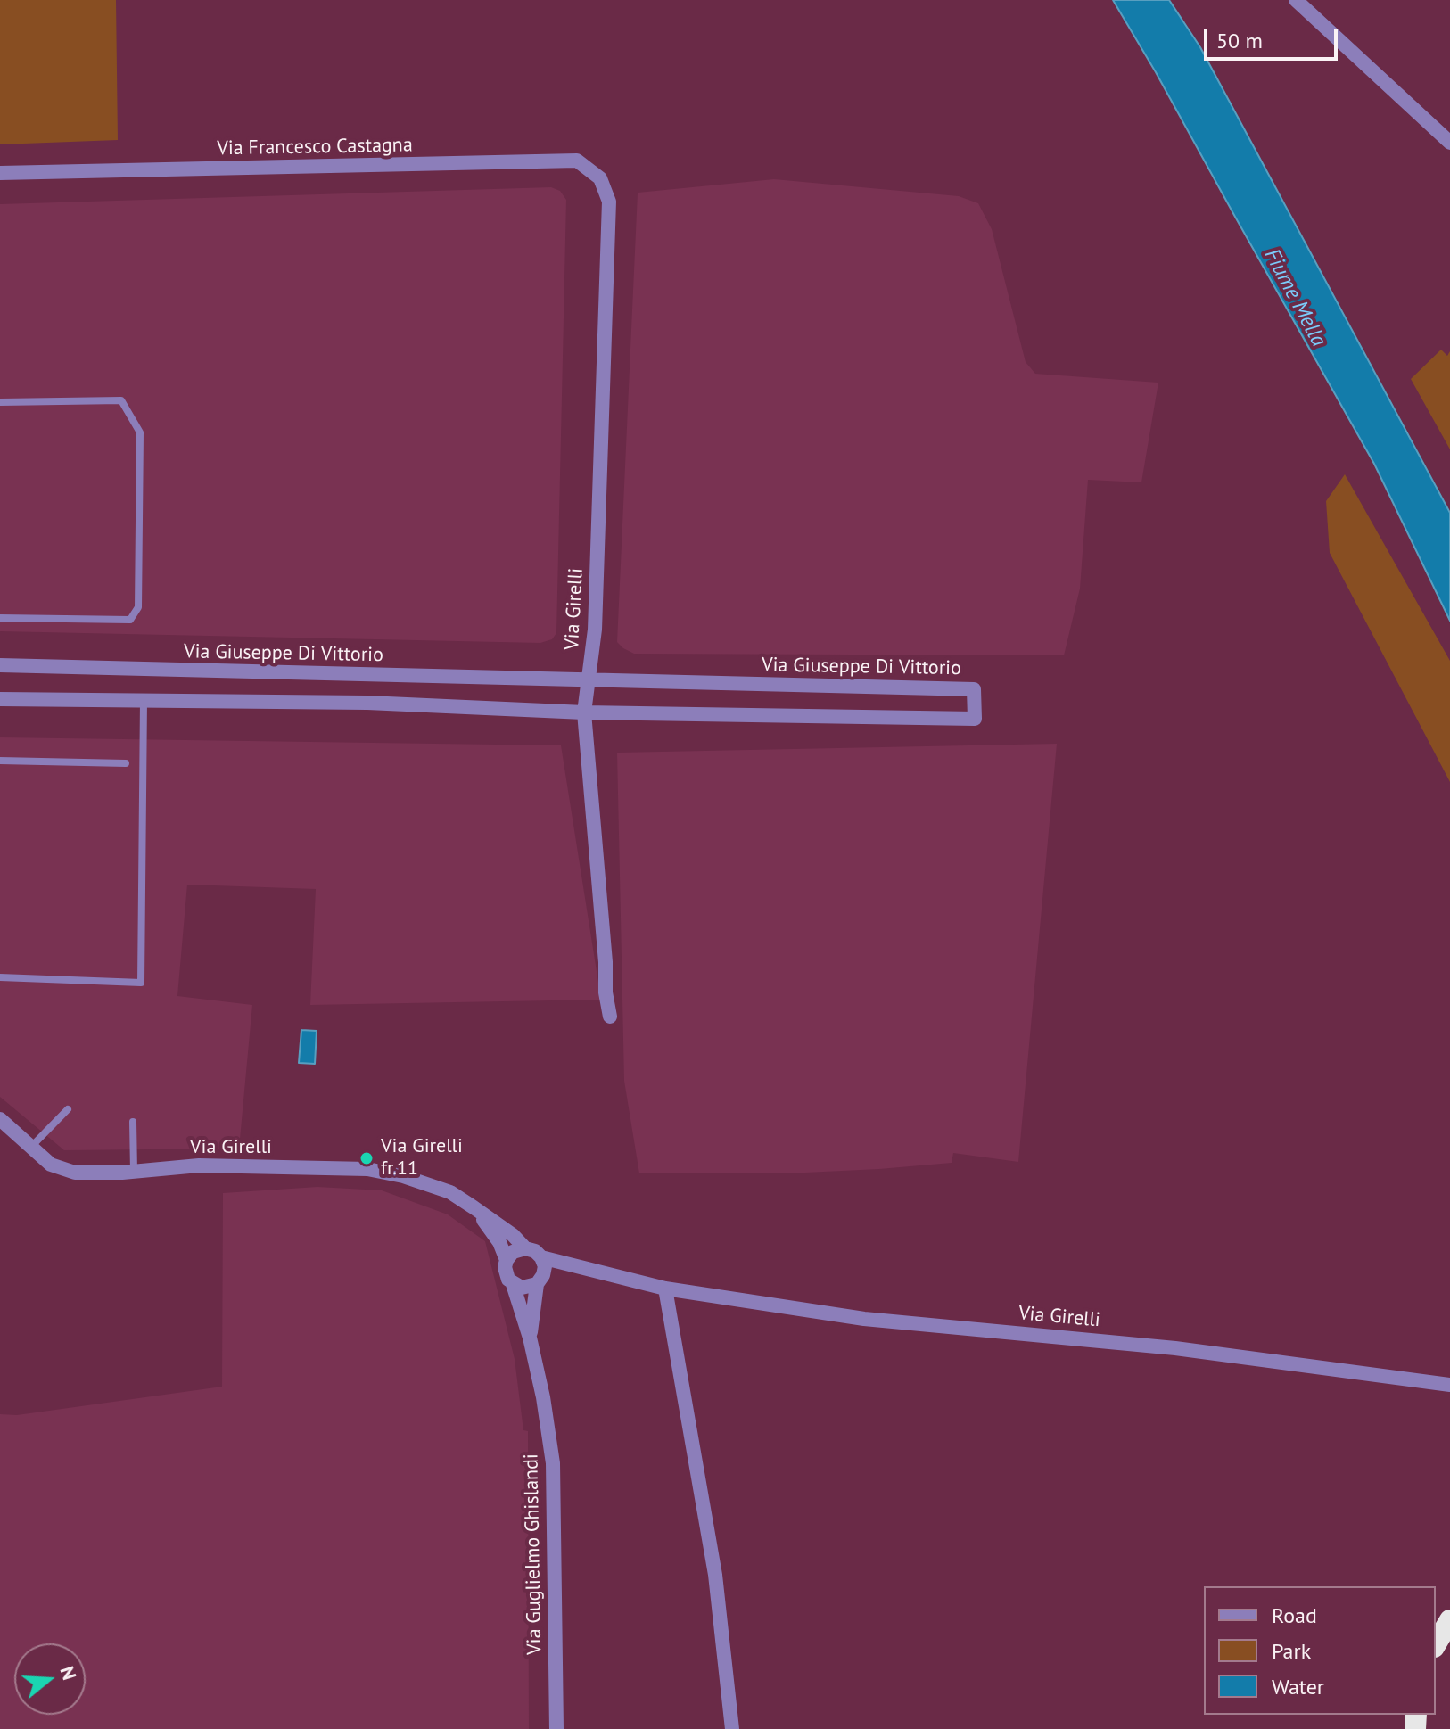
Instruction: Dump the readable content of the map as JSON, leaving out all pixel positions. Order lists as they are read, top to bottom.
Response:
{
  "streets": {
    "street": [
      "Via Francesco Castagna",
      "Via Girelli",
      "Via Giuseppe Di Vittorio",
      "Via Guglielmo Ghislandi"
    ]
  },
  "crossings": [
    ["Via Francesco Castagna", "Via Girelli"],
    ["Via Girelli", "Via Giuseppe Di Vittorio"],
    ["Via Girelli", "Via Guglielmo Ghislandi"]
  ],
  "water": ["Fiume Mella"],
  "places": ["Via Girelli fr.11"],
  "legend": ["Road", "Park", "Water"],
  "scale_bar": "50 m",
  "north": "right"
}
